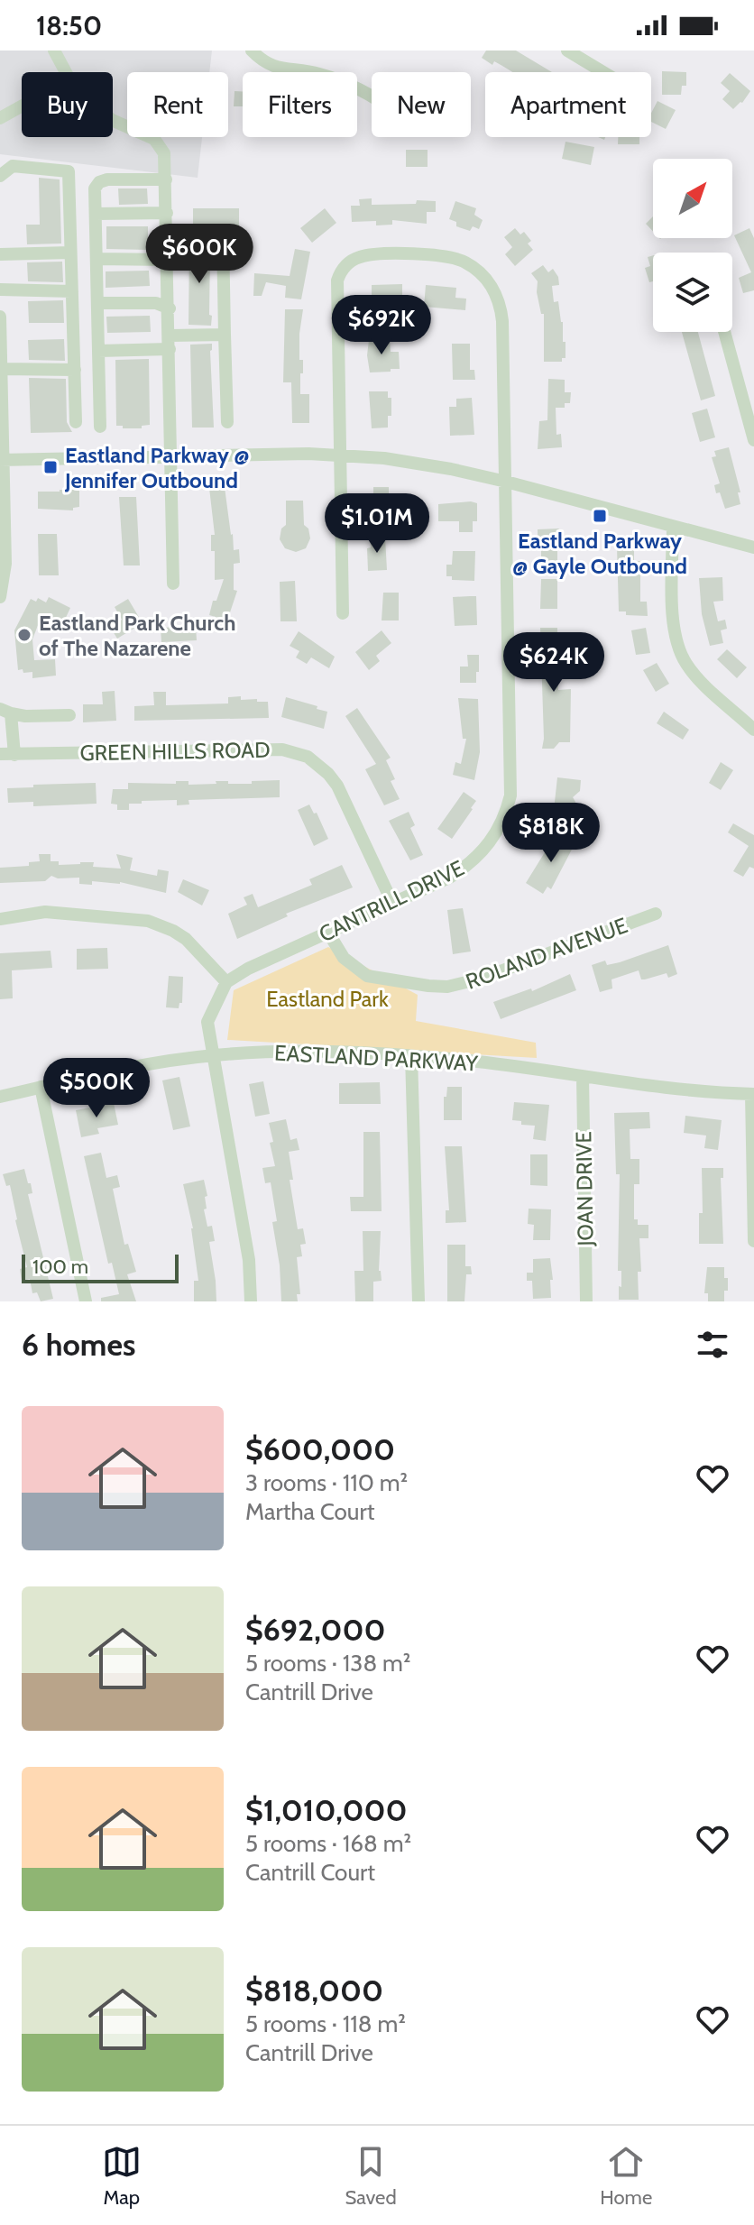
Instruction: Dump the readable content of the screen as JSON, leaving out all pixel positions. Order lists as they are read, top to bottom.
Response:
{
  "streets": {
    "street": [
      "GREEN HILLS ROAD",
      "CANTRILL DRIVE",
      "ROLAND AVENUE",
      "EASTLAND PARKWAY",
      "JOAN DRIVE"
    ]
  },
  "crossings": [
    ["GREEN HILLS ROAD", "CANTRILL DRIVE"],
    ["CANTRILL DRIVE", "ROLAND AVENUE"],
    ["EASTLAND PARKWAY", "JOAN DRIVE"]
  ],
  "parks": ["Eastland Park"],
  "places": {
    "transit": ["Eastland Parkway @ Jennifer Outbound", "Eastland Parkway @ Gayle Outbound"],
    "other": ["Eastland Park Church of The Nazarene"]
  },
  "scale_bar": "100 m",
  "north": "top right",
  "page": {
    "status": "18:50",
    "chip": [
      "Buy",
      "Rent",
      "Filters",
      "New",
      "Apartment"
    ],
    "price": [
      "$600K",
      "$692K",
      "$1.01M",
      "$624K",
      "$818K",
      "$500K"
    ],
    "scale": "100 m",
    "heading": "6 homes",
    "list": [
      {
        "name": "$600,000",
        "note": "3 rooms · 110 m² · Martha Court"
      },
      {
        "name": "$692,000",
        "note": "5 rooms · 138 m² · Cantrill Drive"
      },
      {
        "name": "$1,010,000",
        "note": "5 rooms · 168 m² · Cantrill Court"
      },
      {
        "name": "$818,000",
        "note": "5 rooms · 118 m² · Cantrill Drive"
      }
    ],
    "tabs": ["Map", "Saved", "Home"]
  }
}
